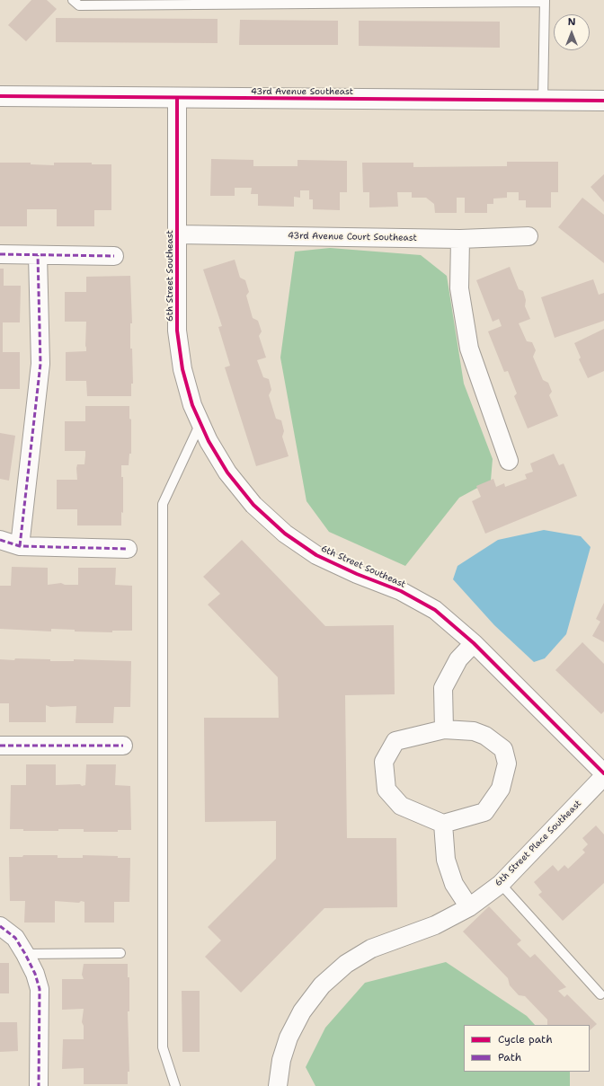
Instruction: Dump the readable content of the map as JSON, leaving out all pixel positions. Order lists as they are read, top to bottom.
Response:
{
  "streets": {
    "street": [
      "43rd Avenue Southeast",
      "43rd Avenue Court Southeast",
      "6th Street Southeast",
      "6th Street Place Southeast"
    ]
  },
  "crossings": [
    ["43rd Avenue Southeast", "6th Street Southeast"],
    ["43rd Avenue Court Southeast", "6th Street Southeast"]
  ],
  "legend": ["Cycle path", "Path"],
  "north": "top"
}
